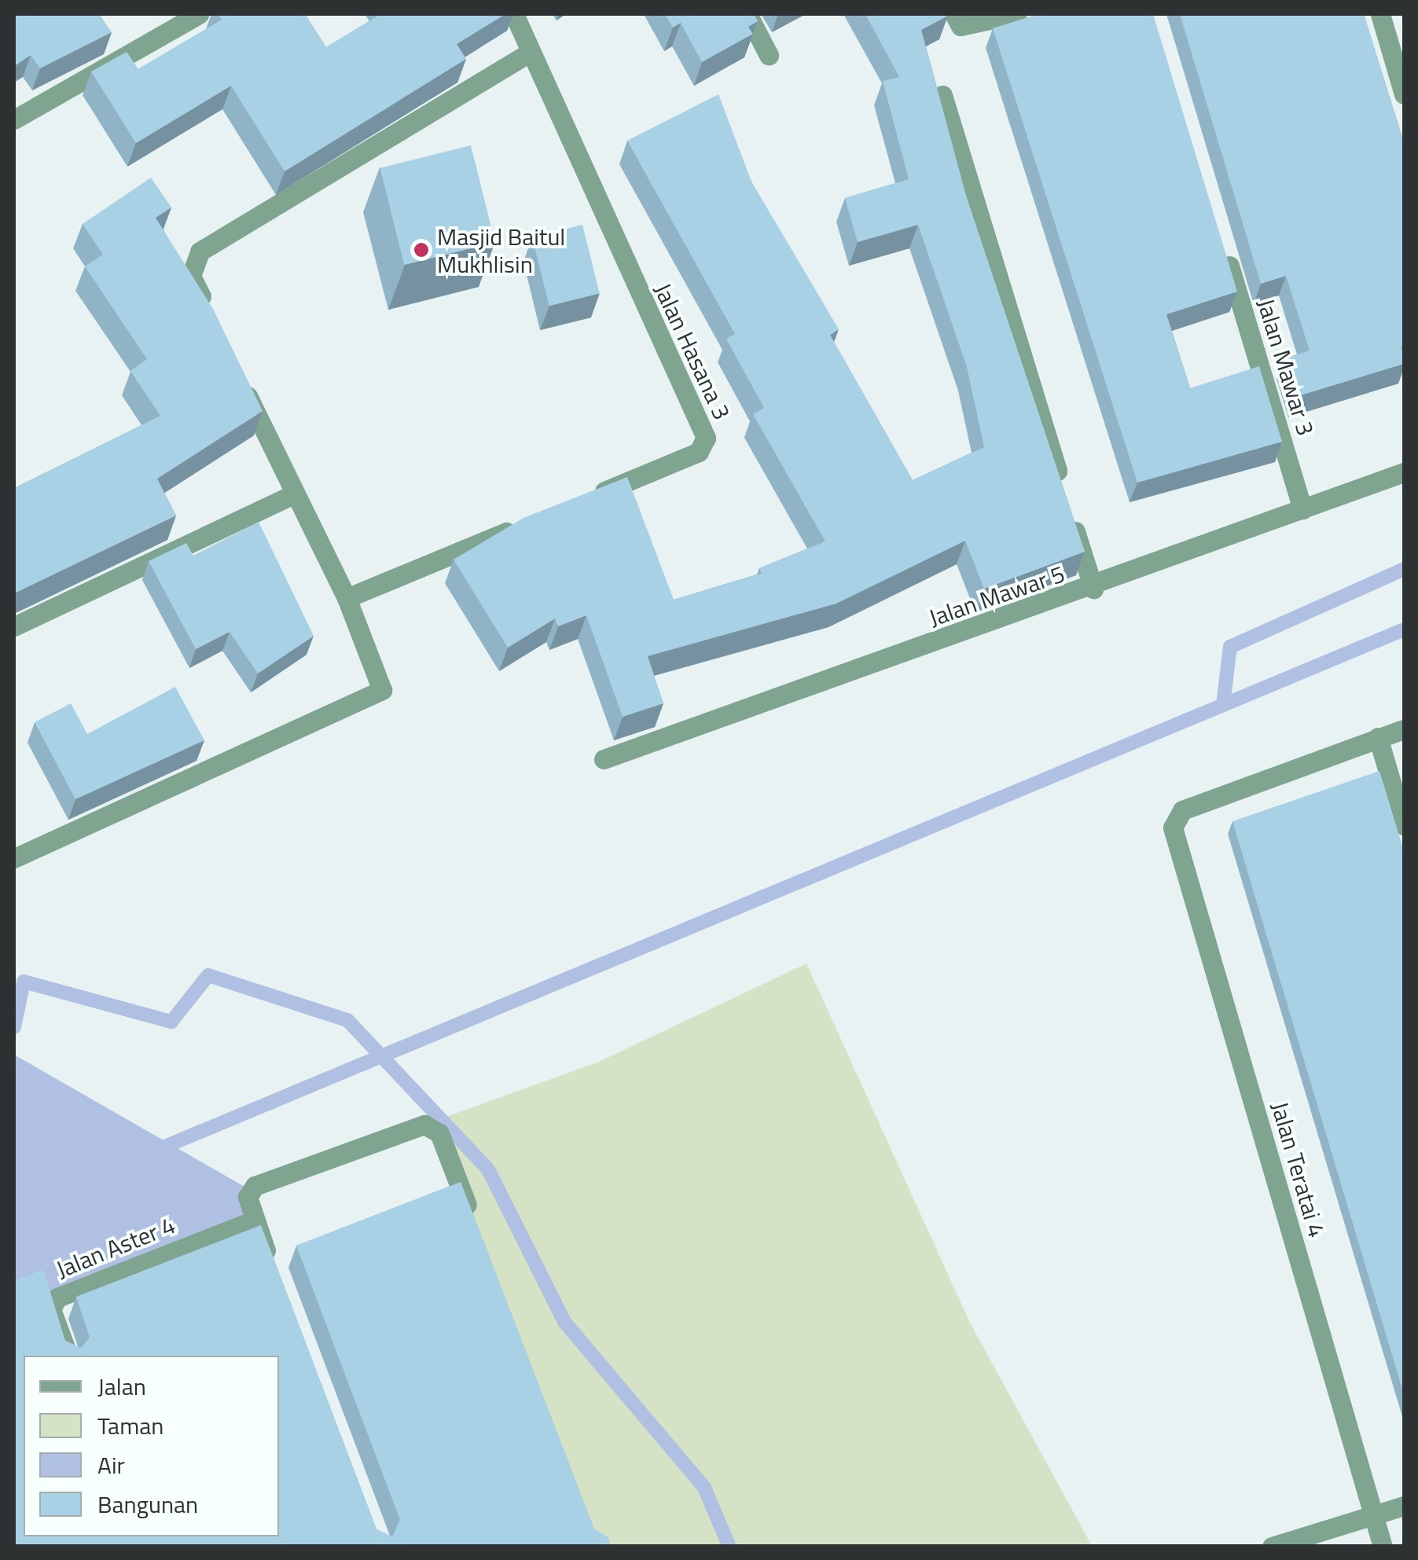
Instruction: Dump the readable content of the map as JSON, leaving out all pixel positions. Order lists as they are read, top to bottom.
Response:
{
  "streets": {
    "street": [
      "Jalan Hasana 3",
      "Jalan Mawar 3",
      "Jalan Mawar 5",
      "Jalan Teratai 4",
      "Jalan Aster 4"
    ]
  },
  "crossings": [
    ["Jalan Mawar 3", "Jalan Mawar 5"]
  ],
  "places": ["Masjid Baitul Mukhlisin"],
  "legend": [
    "Jalan",
    "Taman",
    "Air",
    "Bangunan"
  ]
}
